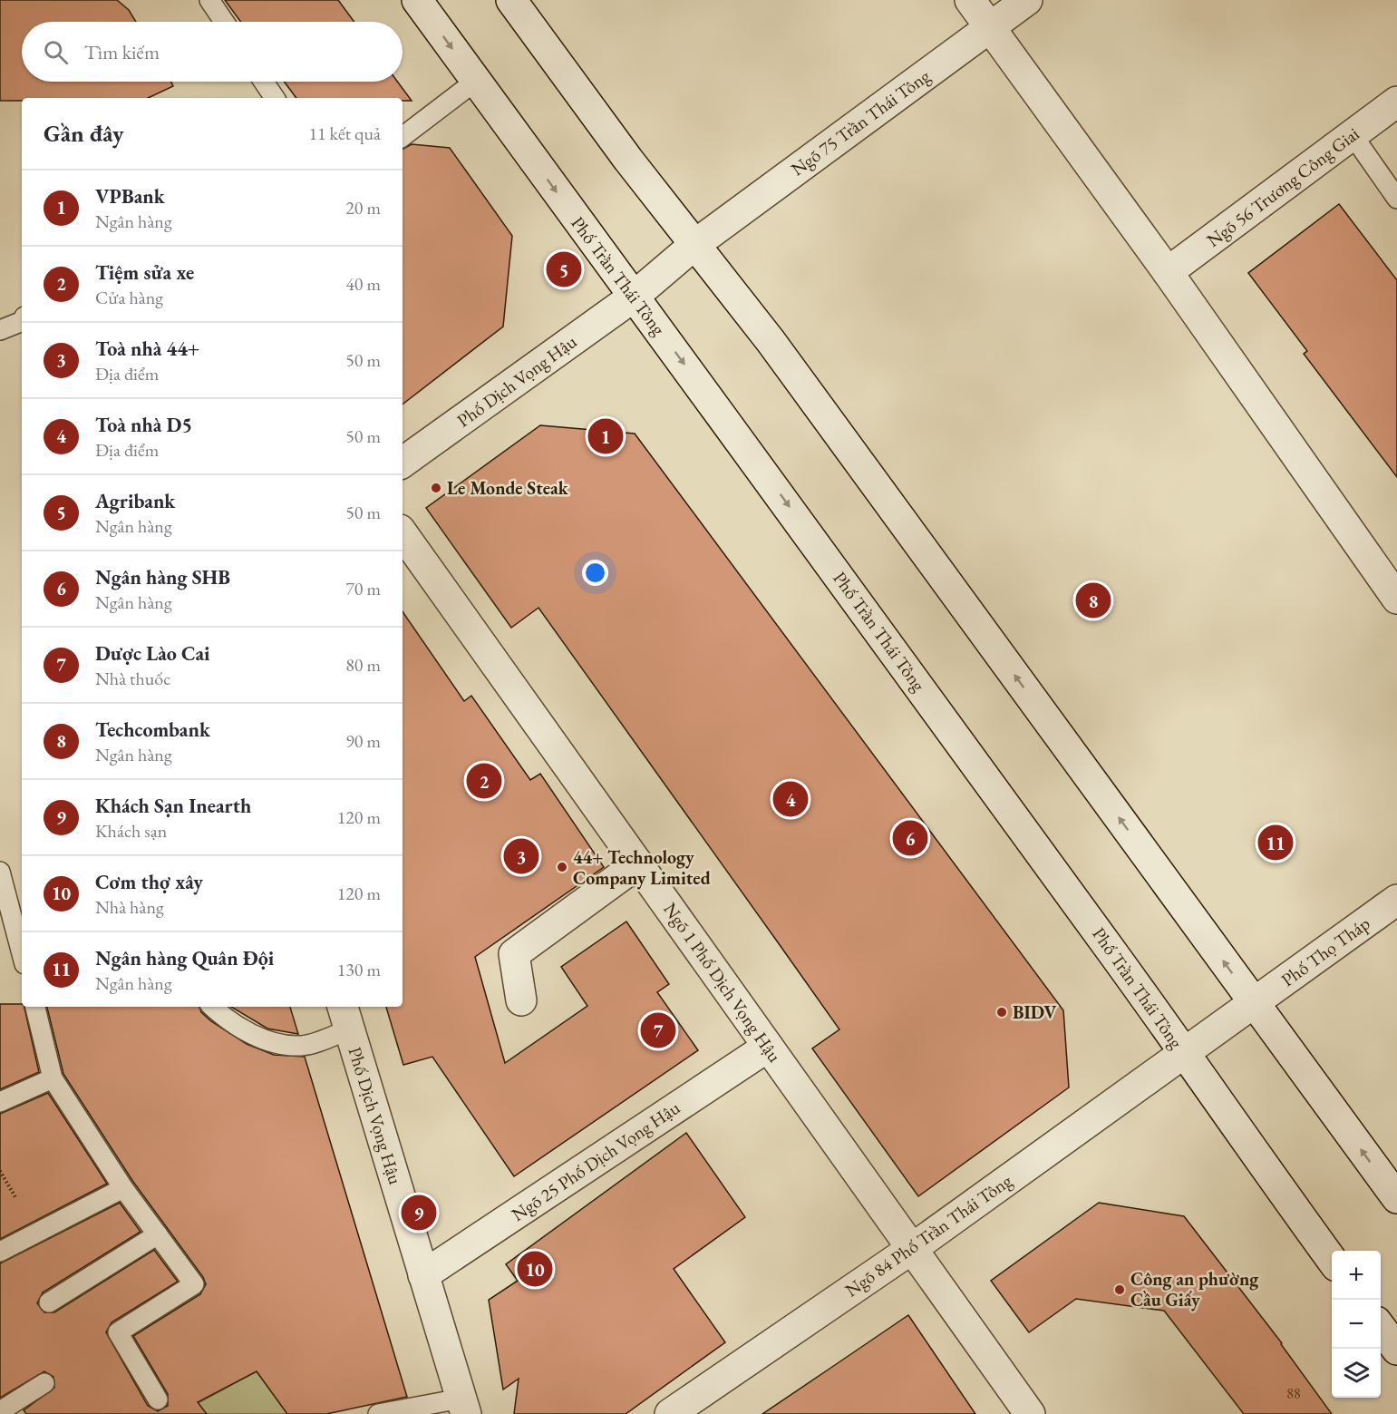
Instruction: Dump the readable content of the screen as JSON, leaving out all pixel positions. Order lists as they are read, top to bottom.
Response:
{
  "streets": {
    "street": [
      "Ngõ 75 Trần Thái Tông",
      "Ngõ 56 Trương Công Giai",
      "Phố Trần Thái Tông",
      "Phố Dịch Vọng Hậu",
      "Phố Thọ Tháp",
      "Ngõ 1 Phố Dịch Vọng Hậu",
      "Ngõ 25 Phố Dịch Vọng Hậu",
      "Ngõ 84 Phố Trần Thái Tông"
    ]
  },
  "crossings": [
    ["Ngõ 75 Trần Thái Tông", "Phố Trần Thái Tông"],
    ["Ngõ 75 Trần Thái Tông", "Phố Dịch Vọng Hậu"],
    ["Phố Trần Thái Tông", "Phố Dịch Vọng Hậu"],
    ["Phố Trần Thái Tông", "Phố Thọ Tháp"],
    ["Phố Trần Thái Tông", "Ngõ 84 Phố Trần Thái Tông"],
    ["Phố Dịch Vọng Hậu", "Ngõ 25 Phố Dịch Vọng Hậu"],
    ["Phố Thọ Tháp", "Ngõ 84 Phố Trần Thái Tông"],
    ["Ngõ 1 Phố Dịch Vọng Hậu", "Ngõ 25 Phố Dịch Vọng Hậu"],
    ["Ngõ 1 Phố Dịch Vọng Hậu", "Ngõ 84 Phố Trần Thái Tông"]
  ],
  "places": [
    "Le Monde Steak",
    "44+ Technology Company Limited",
    "BIDV",
    "Công an phường Cầu Giấy"
  ],
  "house_numbers": ["88"],
  "page": {
    "search": "Tìm kiếm",
    "heading": ["Gần đây", "11 kết quả"],
    "list": [
      {
        "mark": "1",
        "name": "VPBank",
        "note": "Ngân hàng",
        "value": "20 m"
      },
      {
        "mark": "2",
        "name": "Tiệm sửa xe",
        "note": "Cửa hàng",
        "value": "40 m"
      },
      {
        "mark": "3",
        "name": "Toà nhà 44+",
        "note": "Địa điểm",
        "value": "50 m"
      },
      {
        "mark": "4",
        "name": "Toà nhà D5",
        "note": "Địa điểm",
        "value": "50 m"
      },
      {
        "mark": "5",
        "name": "Agribank",
        "note": "Ngân hàng",
        "value": "50 m"
      },
      {
        "mark": "6",
        "name": "Ngân hàng SHB",
        "note": "Ngân hàng",
        "value": "70 m"
      },
      {
        "mark": "7",
        "name": "Dược Lào Cai",
        "note": "Nhà thuốc",
        "value": "80 m"
      },
      {
        "mark": "8",
        "name": "Techcombank",
        "note": "Ngân hàng",
        "value": "90 m"
      },
      {
        "mark": "9",
        "name": "Khách Sạn Inearth",
        "note": "Khách sạn",
        "value": "120 m"
      },
      {
        "mark": "10",
        "name": "Cơm thợ xây",
        "note": "Nhà hàng",
        "value": "120 m"
      },
      {
        "mark": "11",
        "name": "Ngân hàng Quân Đội",
        "note": "Ngân hàng",
        "value": "130 m"
      }
    ],
    "pins": [
      "5",
      "1",
      "8",
      "2",
      "4",
      "6",
      "11",
      "3",
      "7",
      "9",
      "10"
    ],
    "map_buttons": ["+", "−"]
  }
}
